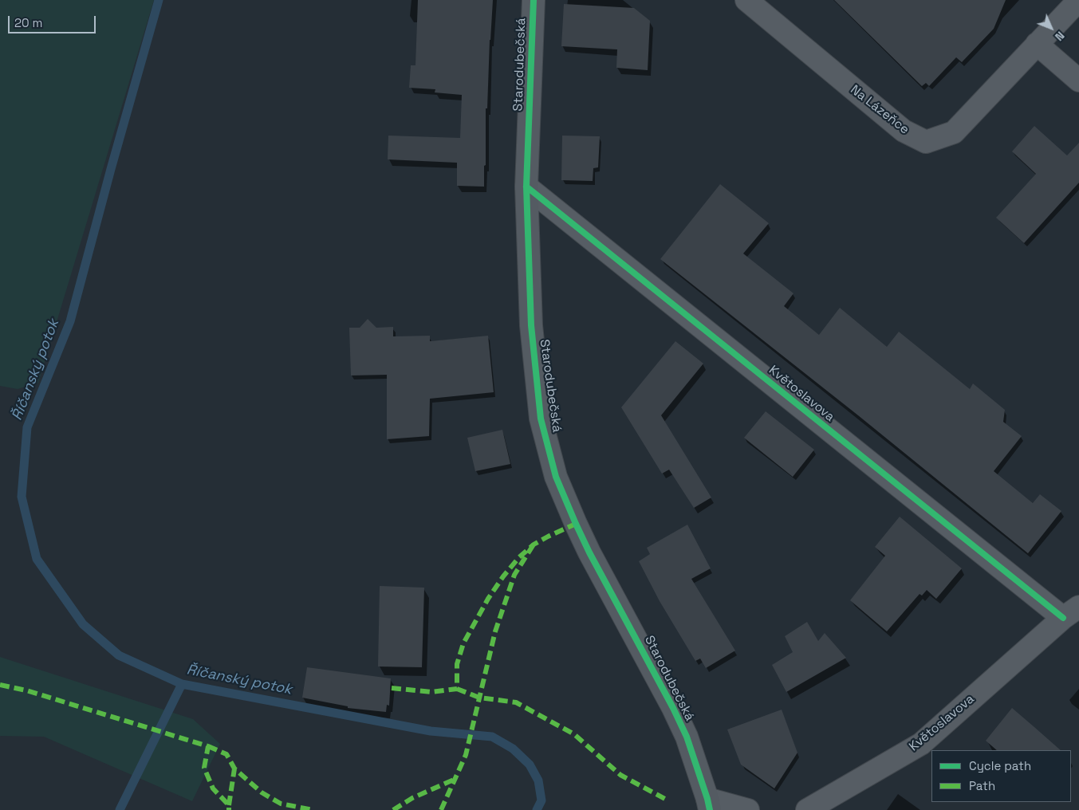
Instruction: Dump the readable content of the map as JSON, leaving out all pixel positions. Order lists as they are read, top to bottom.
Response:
{
  "streets": {
    "street": ["Starodubečská", "Na Lázeňce", "Květoslavova"]
  },
  "crossings": [
    ["Starodubečská", "Květoslavova"]
  ],
  "water": ["Říčanský potok"],
  "legend": ["Cycle path", "Path"],
  "scale_bar": "20 m",
  "north": "bottom right"
}
